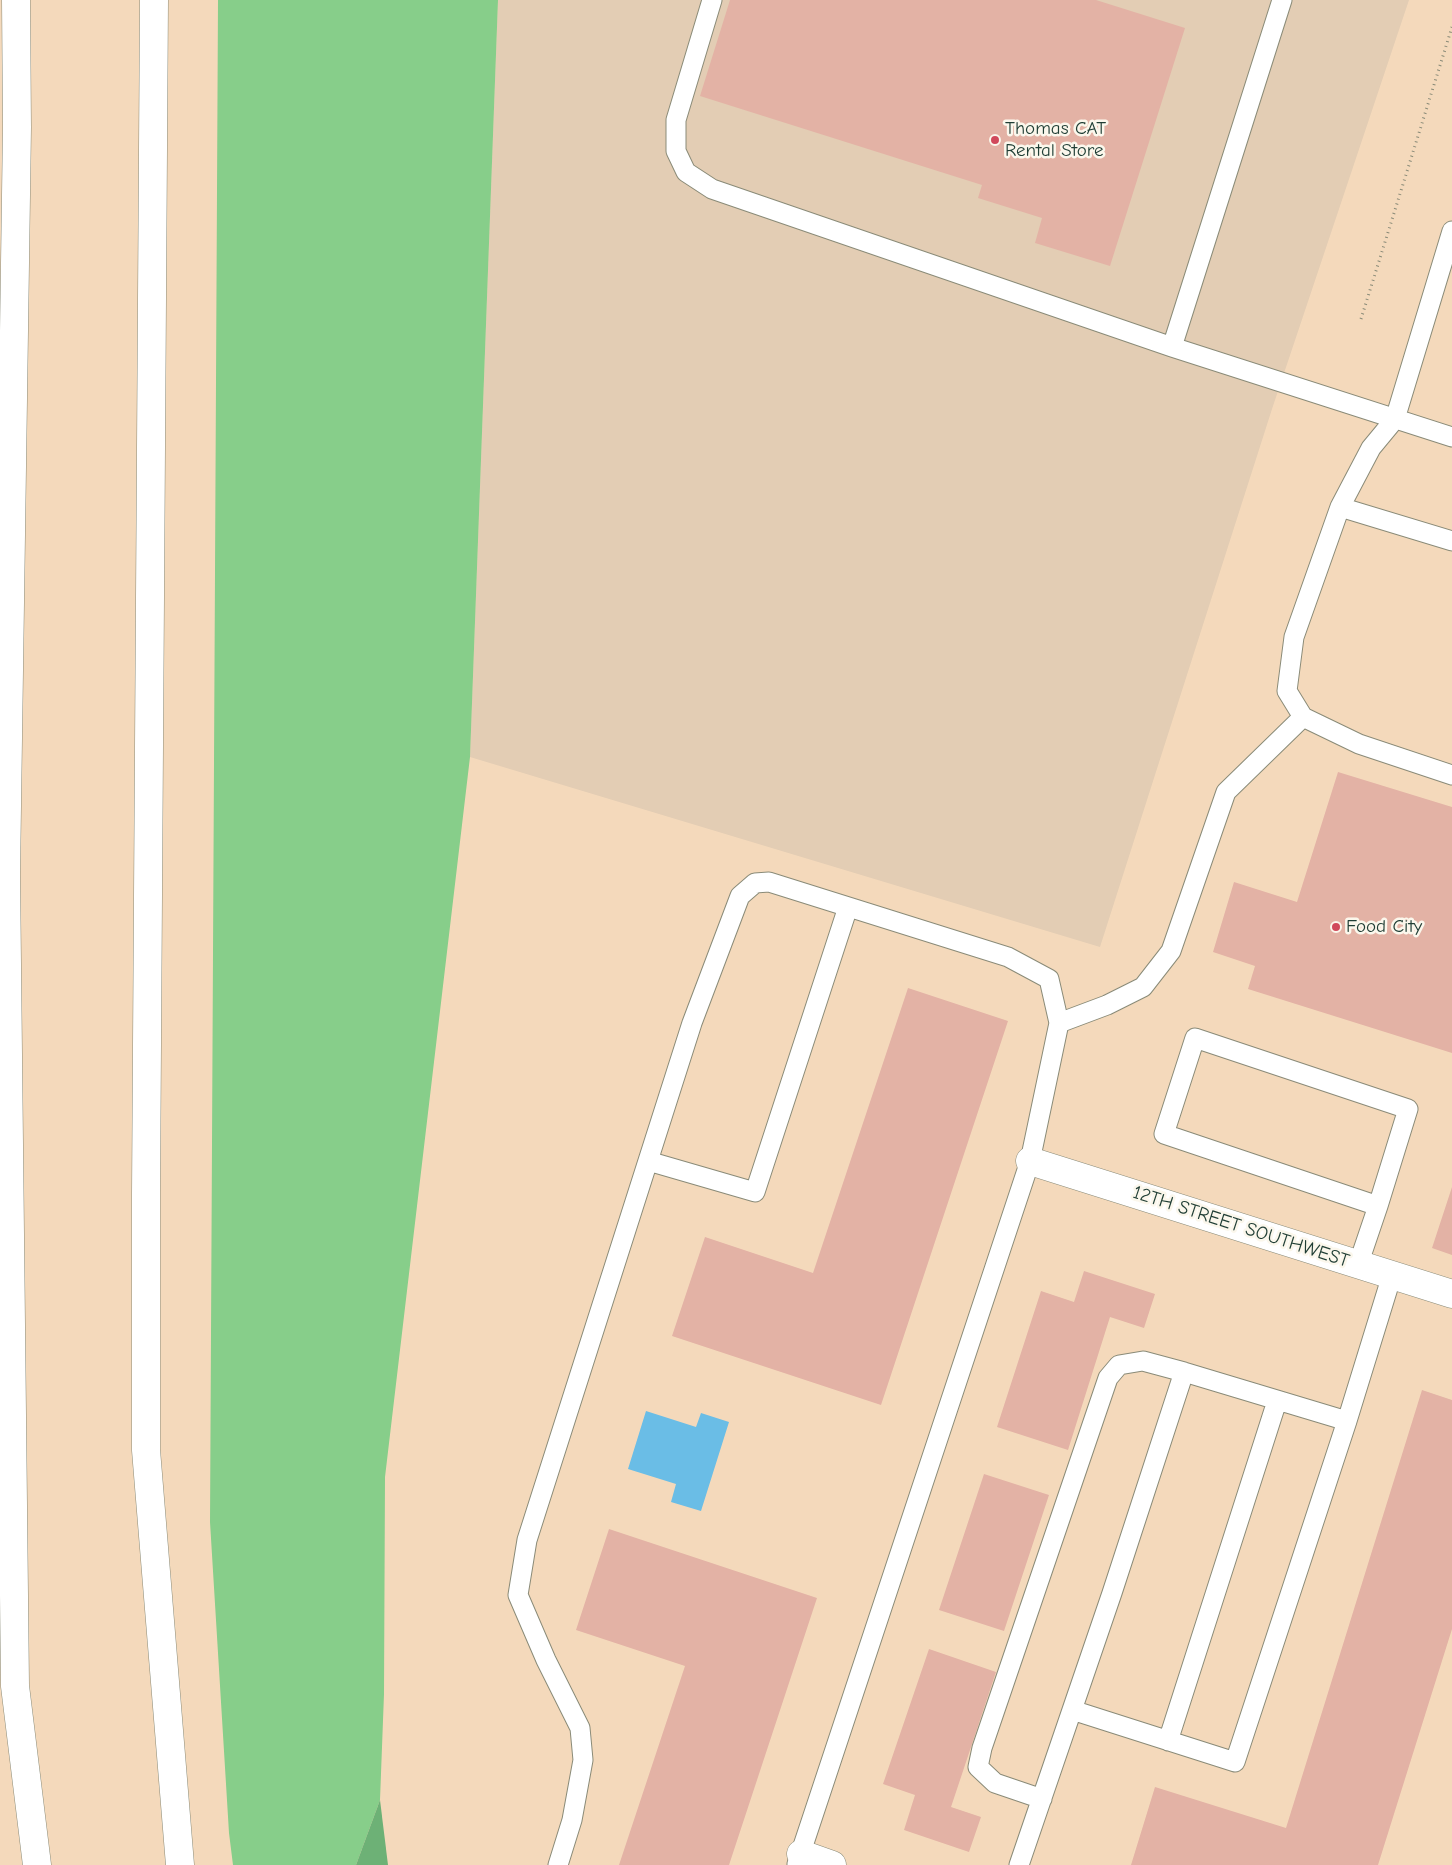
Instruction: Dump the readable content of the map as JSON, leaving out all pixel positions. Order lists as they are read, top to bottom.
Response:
{
  "streets": {
    "main road": ["12TH STREET SOUTHWEST"]
  },
  "places": ["Thomas CAT Rental Store", "Food City"]
}
